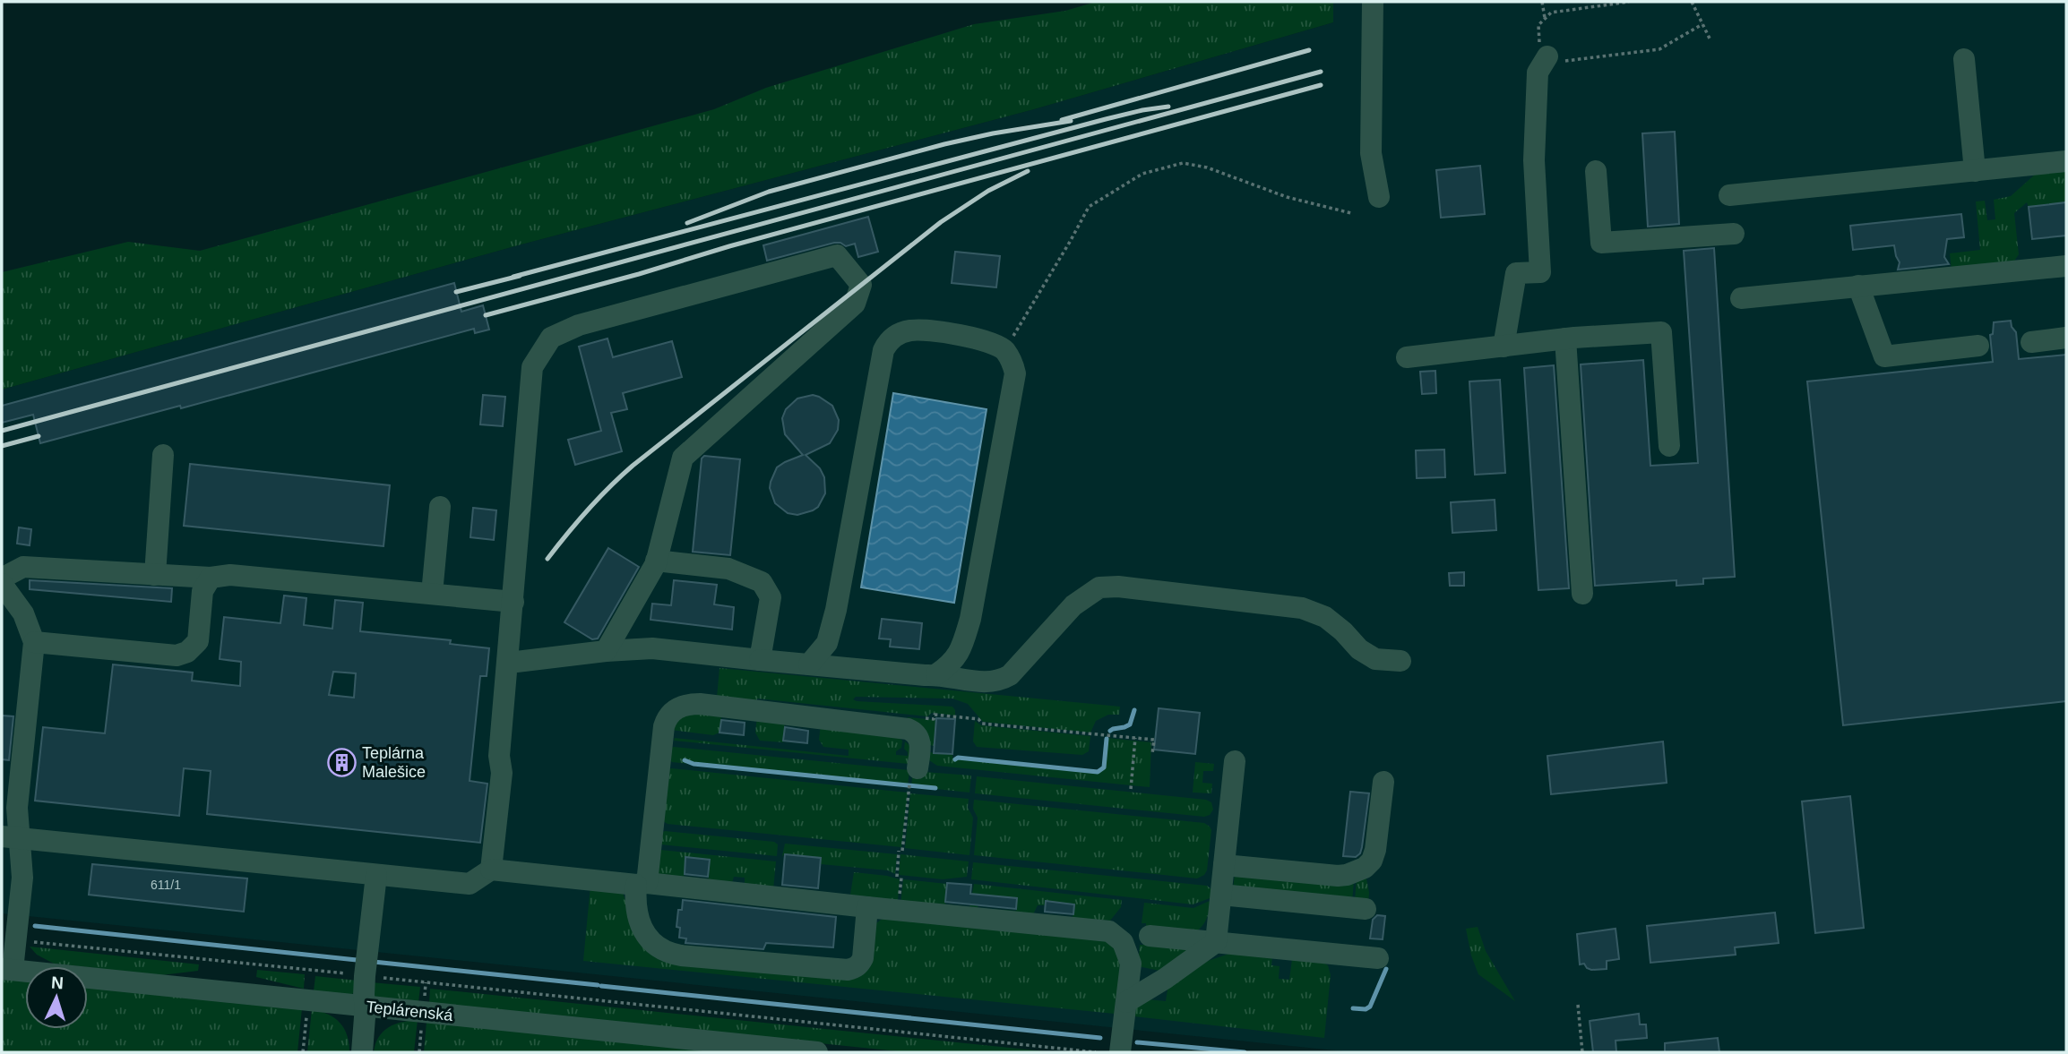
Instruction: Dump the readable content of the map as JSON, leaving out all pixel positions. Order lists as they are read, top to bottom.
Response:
{
  "streets": {
    "street": ["Teplárenská"]
  },
  "places": {
    "building": ["Teplárna Malešice"]
  },
  "house_numbers": ["611/1"],
  "north": "top"
}
